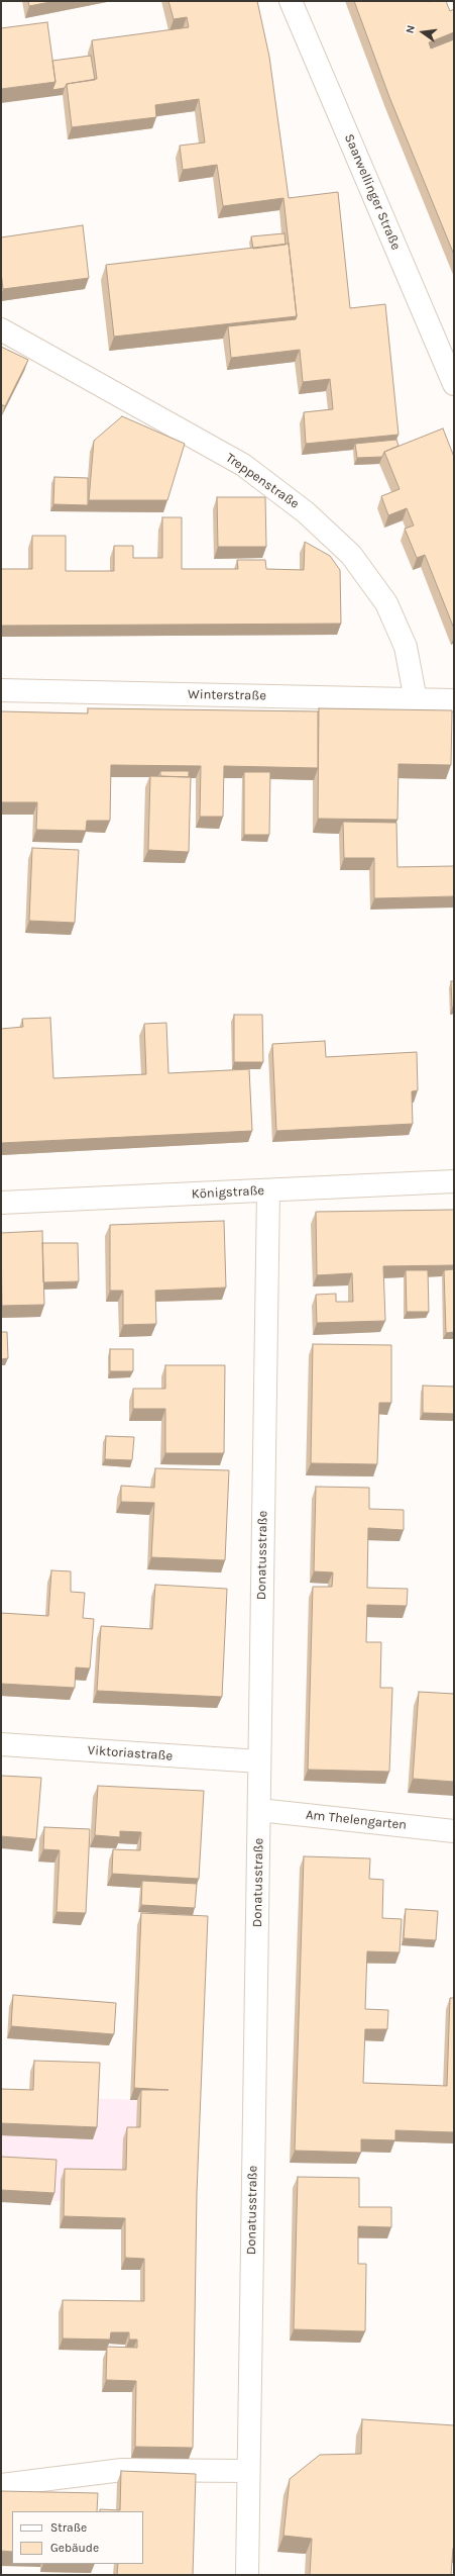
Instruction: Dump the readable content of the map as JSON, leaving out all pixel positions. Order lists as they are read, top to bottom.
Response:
{
  "streets": {
    "street": [
      "Saarwellinger Straße",
      "Treppenstraße",
      "Winterstraße",
      "Königstraße",
      "Donatusstraße",
      "Viktoriastraße",
      "Am Thelengarten"
    ]
  },
  "crossings": [
    ["Treppenstraße", "Winterstraße"],
    ["Königstraße", "Donatusstraße"],
    ["Donatusstraße", "Viktoriastraße"],
    ["Donatusstraße", "Am Thelengarten"]
  ],
  "legend": ["Straße", "Gebäude"],
  "north": "left"
}
